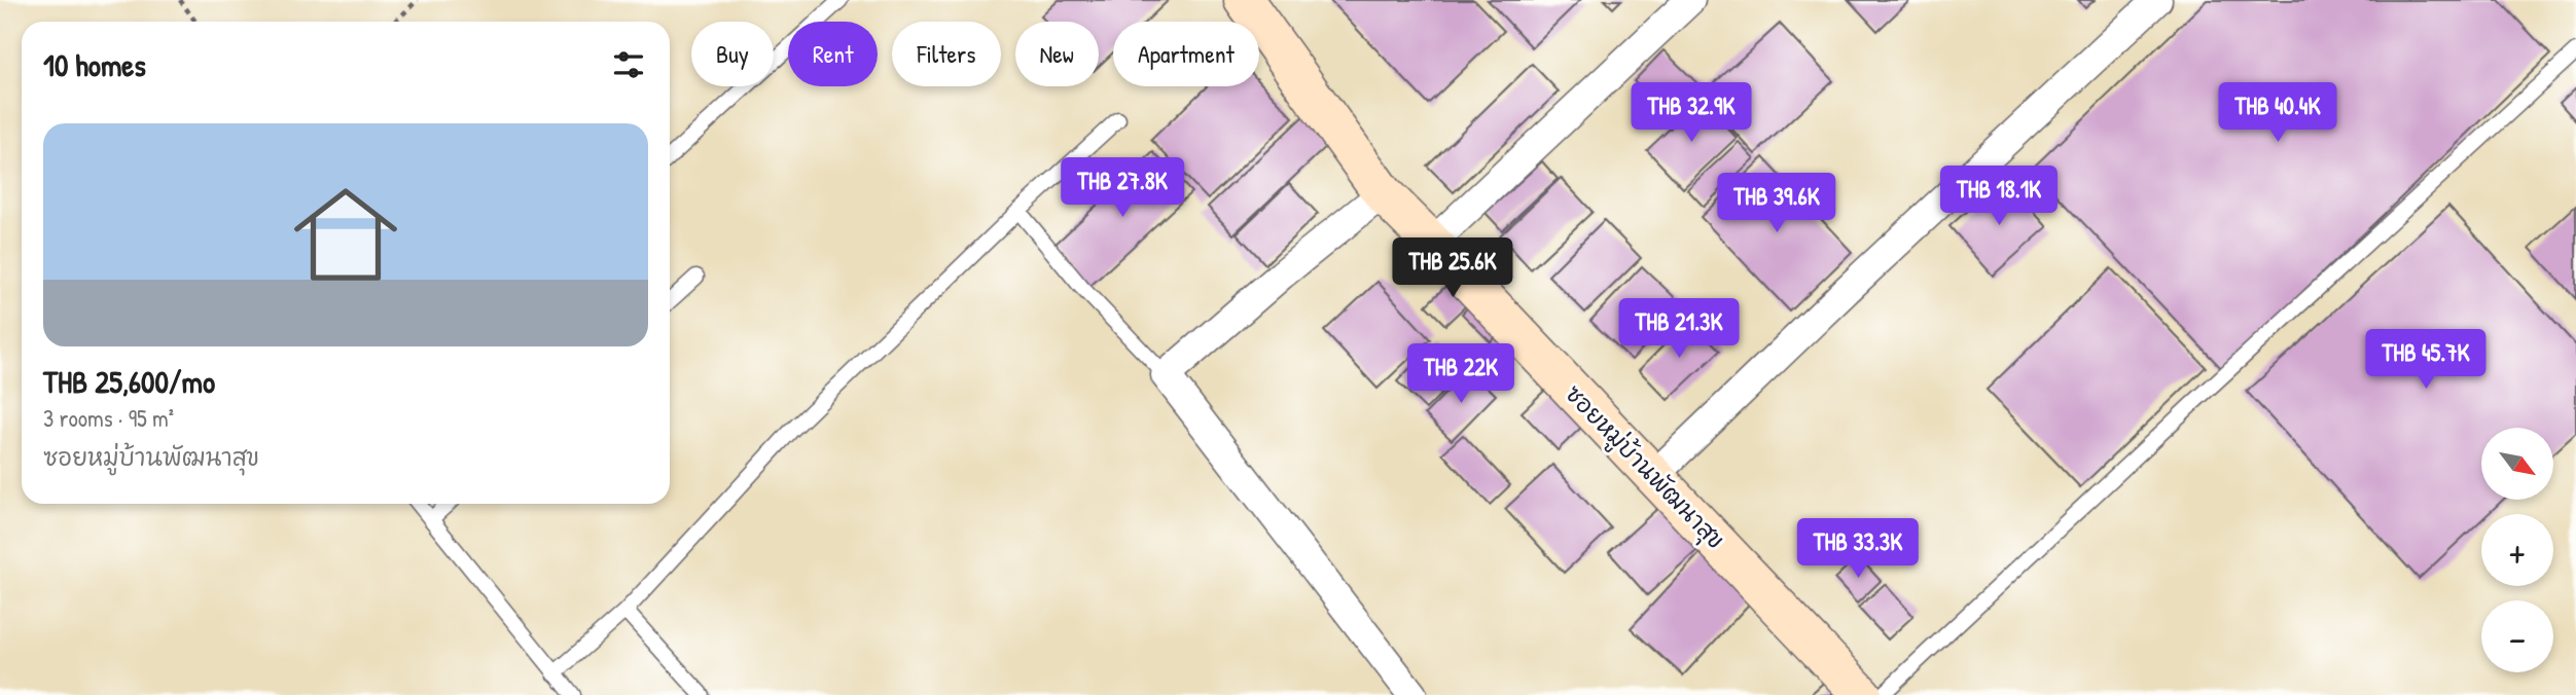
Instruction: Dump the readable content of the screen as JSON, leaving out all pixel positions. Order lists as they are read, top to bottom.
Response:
{
  "streets": {
    "street": ["ซอยหมู่บ้านพัฒนาสุข"]
  },
  "north": "bottom right",
  "page": {
    "chip": [
      "Buy",
      "Rent",
      "Filters",
      "New",
      "Apartment"
    ],
    "heading": "10 homes",
    "price": [
      "THB 32.9K",
      "THB 40.4K",
      "THB 27.8K",
      "THB 18.1K",
      "THB 39.6K",
      "THB 25.6K",
      "THB 21.3K",
      "THB 45.7K",
      "THB 22K",
      "THB 33.3K"
    ],
    "list": [
      {
        "name": "THB 25,600/mo",
        "note": "3 rooms · 95 m² · ซอยหมู่บ้านพัฒนาสุข"
      }
    ],
    "map_buttons": ["+", "−"]
  }
}
